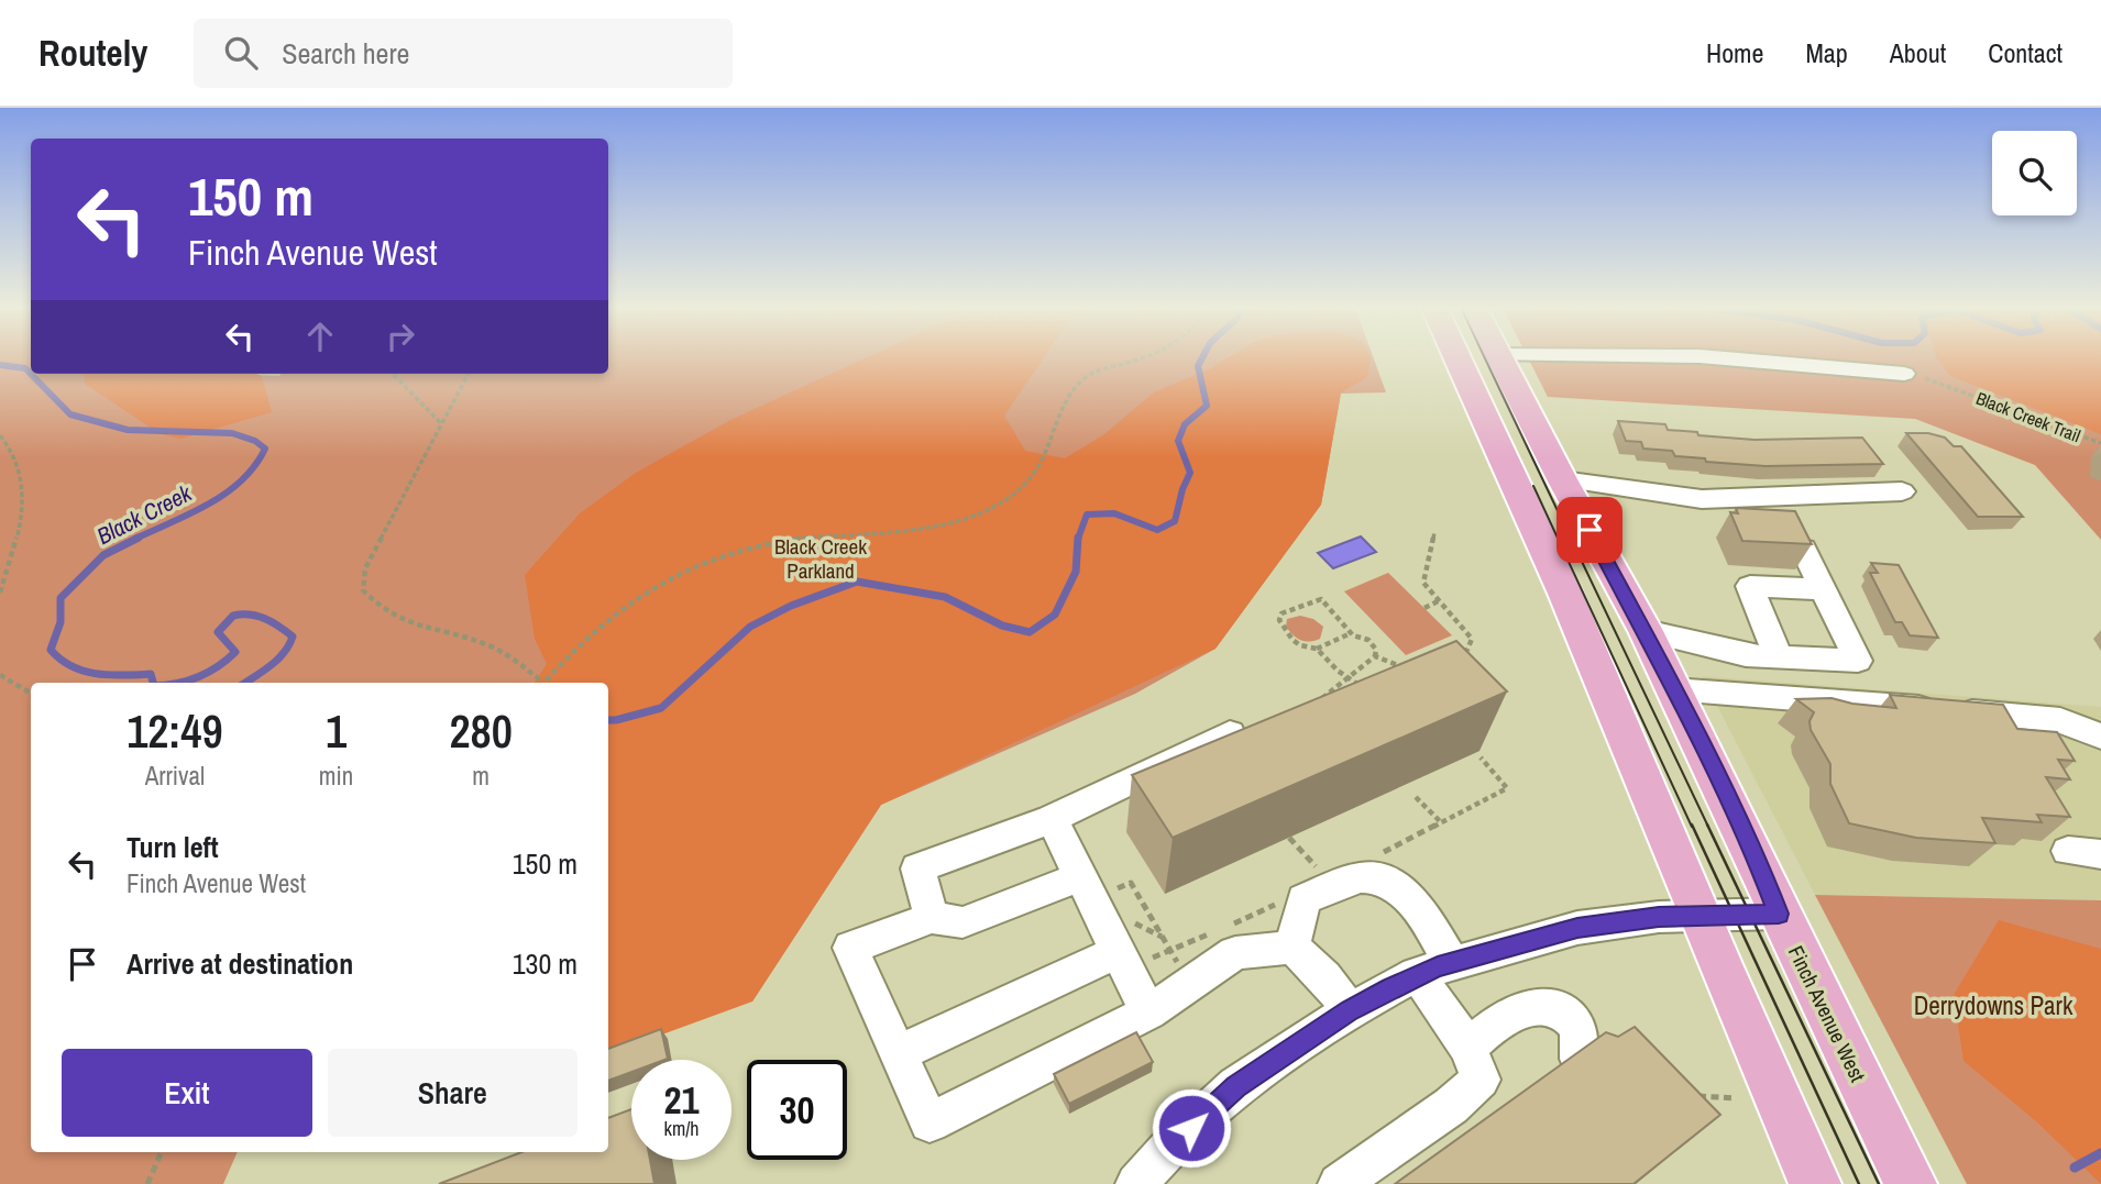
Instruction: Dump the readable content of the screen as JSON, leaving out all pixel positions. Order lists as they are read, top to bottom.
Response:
{
  "streets": {
    "main road": ["Finch Avenue West"],
    "path": ["Black Creek Trail"]
  },
  "water": ["Black Creek"],
  "parks": ["Black Creek Parkland", "Derrydowns Park"],
  "page": {
    "header": "Routely",
    "search": "Search here",
    "nav": [
      "Home",
      "Map",
      "About",
      "Contact"
    ],
    "turn": ["150 m", "Finch Avenue West"],
    "eta": [
      "12:49",
      "Arrival",
      "1",
      "min",
      "280",
      "m"
    ],
    "list": [
      {
        "name": "Turn left",
        "note": "Finch Avenue West",
        "value": "150 m"
      },
      {
        "name": "Arrive at destination",
        "value": "130 m"
      }
    ],
    "buttons": ["Exit", "Share"],
    "speed": "21 km/h",
    "limit": "30"
  }
}
